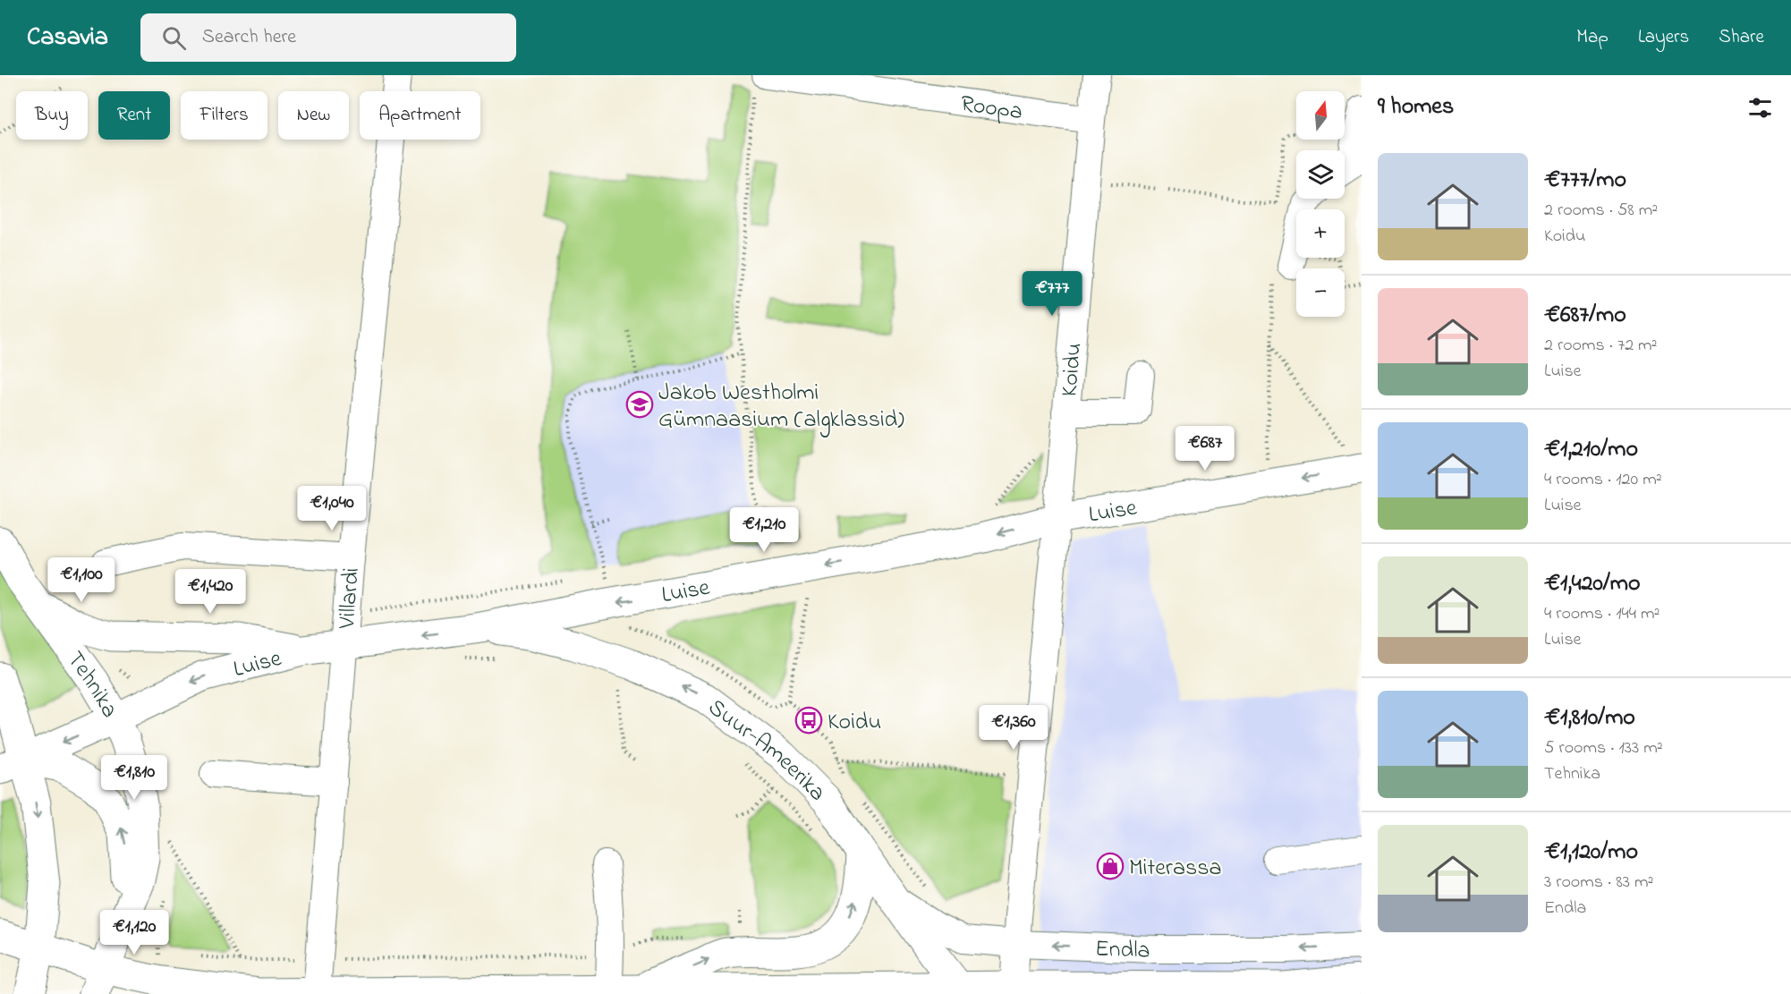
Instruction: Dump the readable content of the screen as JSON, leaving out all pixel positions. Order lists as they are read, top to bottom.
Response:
{
  "streets": {
    "main road": [
      "Luise",
      "Tehnika",
      "Suur-Ameerika",
      "Endla"
    ],
    "street": ["Roopa", "Koidu", "Villardi"]
  },
  "crossings": [
    ["Roopa", "Koidu"],
    ["Koidu", "Luise"],
    ["Koidu", "Endla"],
    ["Luise", "Villardi"],
    ["Luise", "Tehnika"],
    ["Luise", "Suur-Ameerika"],
    ["Villardi", "Endla"],
    ["Tehnika", "Endla"],
    ["Suur-Ameerika", "Endla"]
  ],
  "one_way": ["Luise", "Suur-Ameerika"],
  "places": {
    "school or university": ["Jakob Westholmi Gümnaasium (algklassid)"],
    "bus stop": ["Koidu"],
    "shop": ["Miterassa"]
  },
  "north": "top",
  "page": {
    "header": "Casavia",
    "search": "Search here",
    "nav": ["Map", "Layers", "Share"],
    "heading": "9 homes",
    "map_buttons": ["+", "−"],
    "chip": [
      "Buy",
      "Rent",
      "Filters",
      "New",
      "Apartment"
    ],
    "list": [
      {
        "name": "€777/mo",
        "note": "2 rooms · 58 m² · Koidu"
      },
      {
        "name": "€687/mo",
        "note": "2 rooms · 72 m² · Luise"
      },
      {
        "name": "€1,210/mo",
        "note": "4 rooms · 120 m² · Luise"
      },
      {
        "name": "€1,420/mo",
        "note": "4 rooms · 144 m² · Luise"
      },
      {
        "name": "€1,810/mo",
        "note": "5 rooms · 133 m² · Tehnika"
      },
      {
        "name": "€1,120/mo",
        "note": "3 rooms · 83 m² · Endla"
      }
    ],
    "price": [
      "€777",
      "€687",
      "€1,040",
      "€1,210",
      "€1,100",
      "€1,420",
      "€1,360",
      "€1,810",
      "€1,120"
    ]
  }
}
